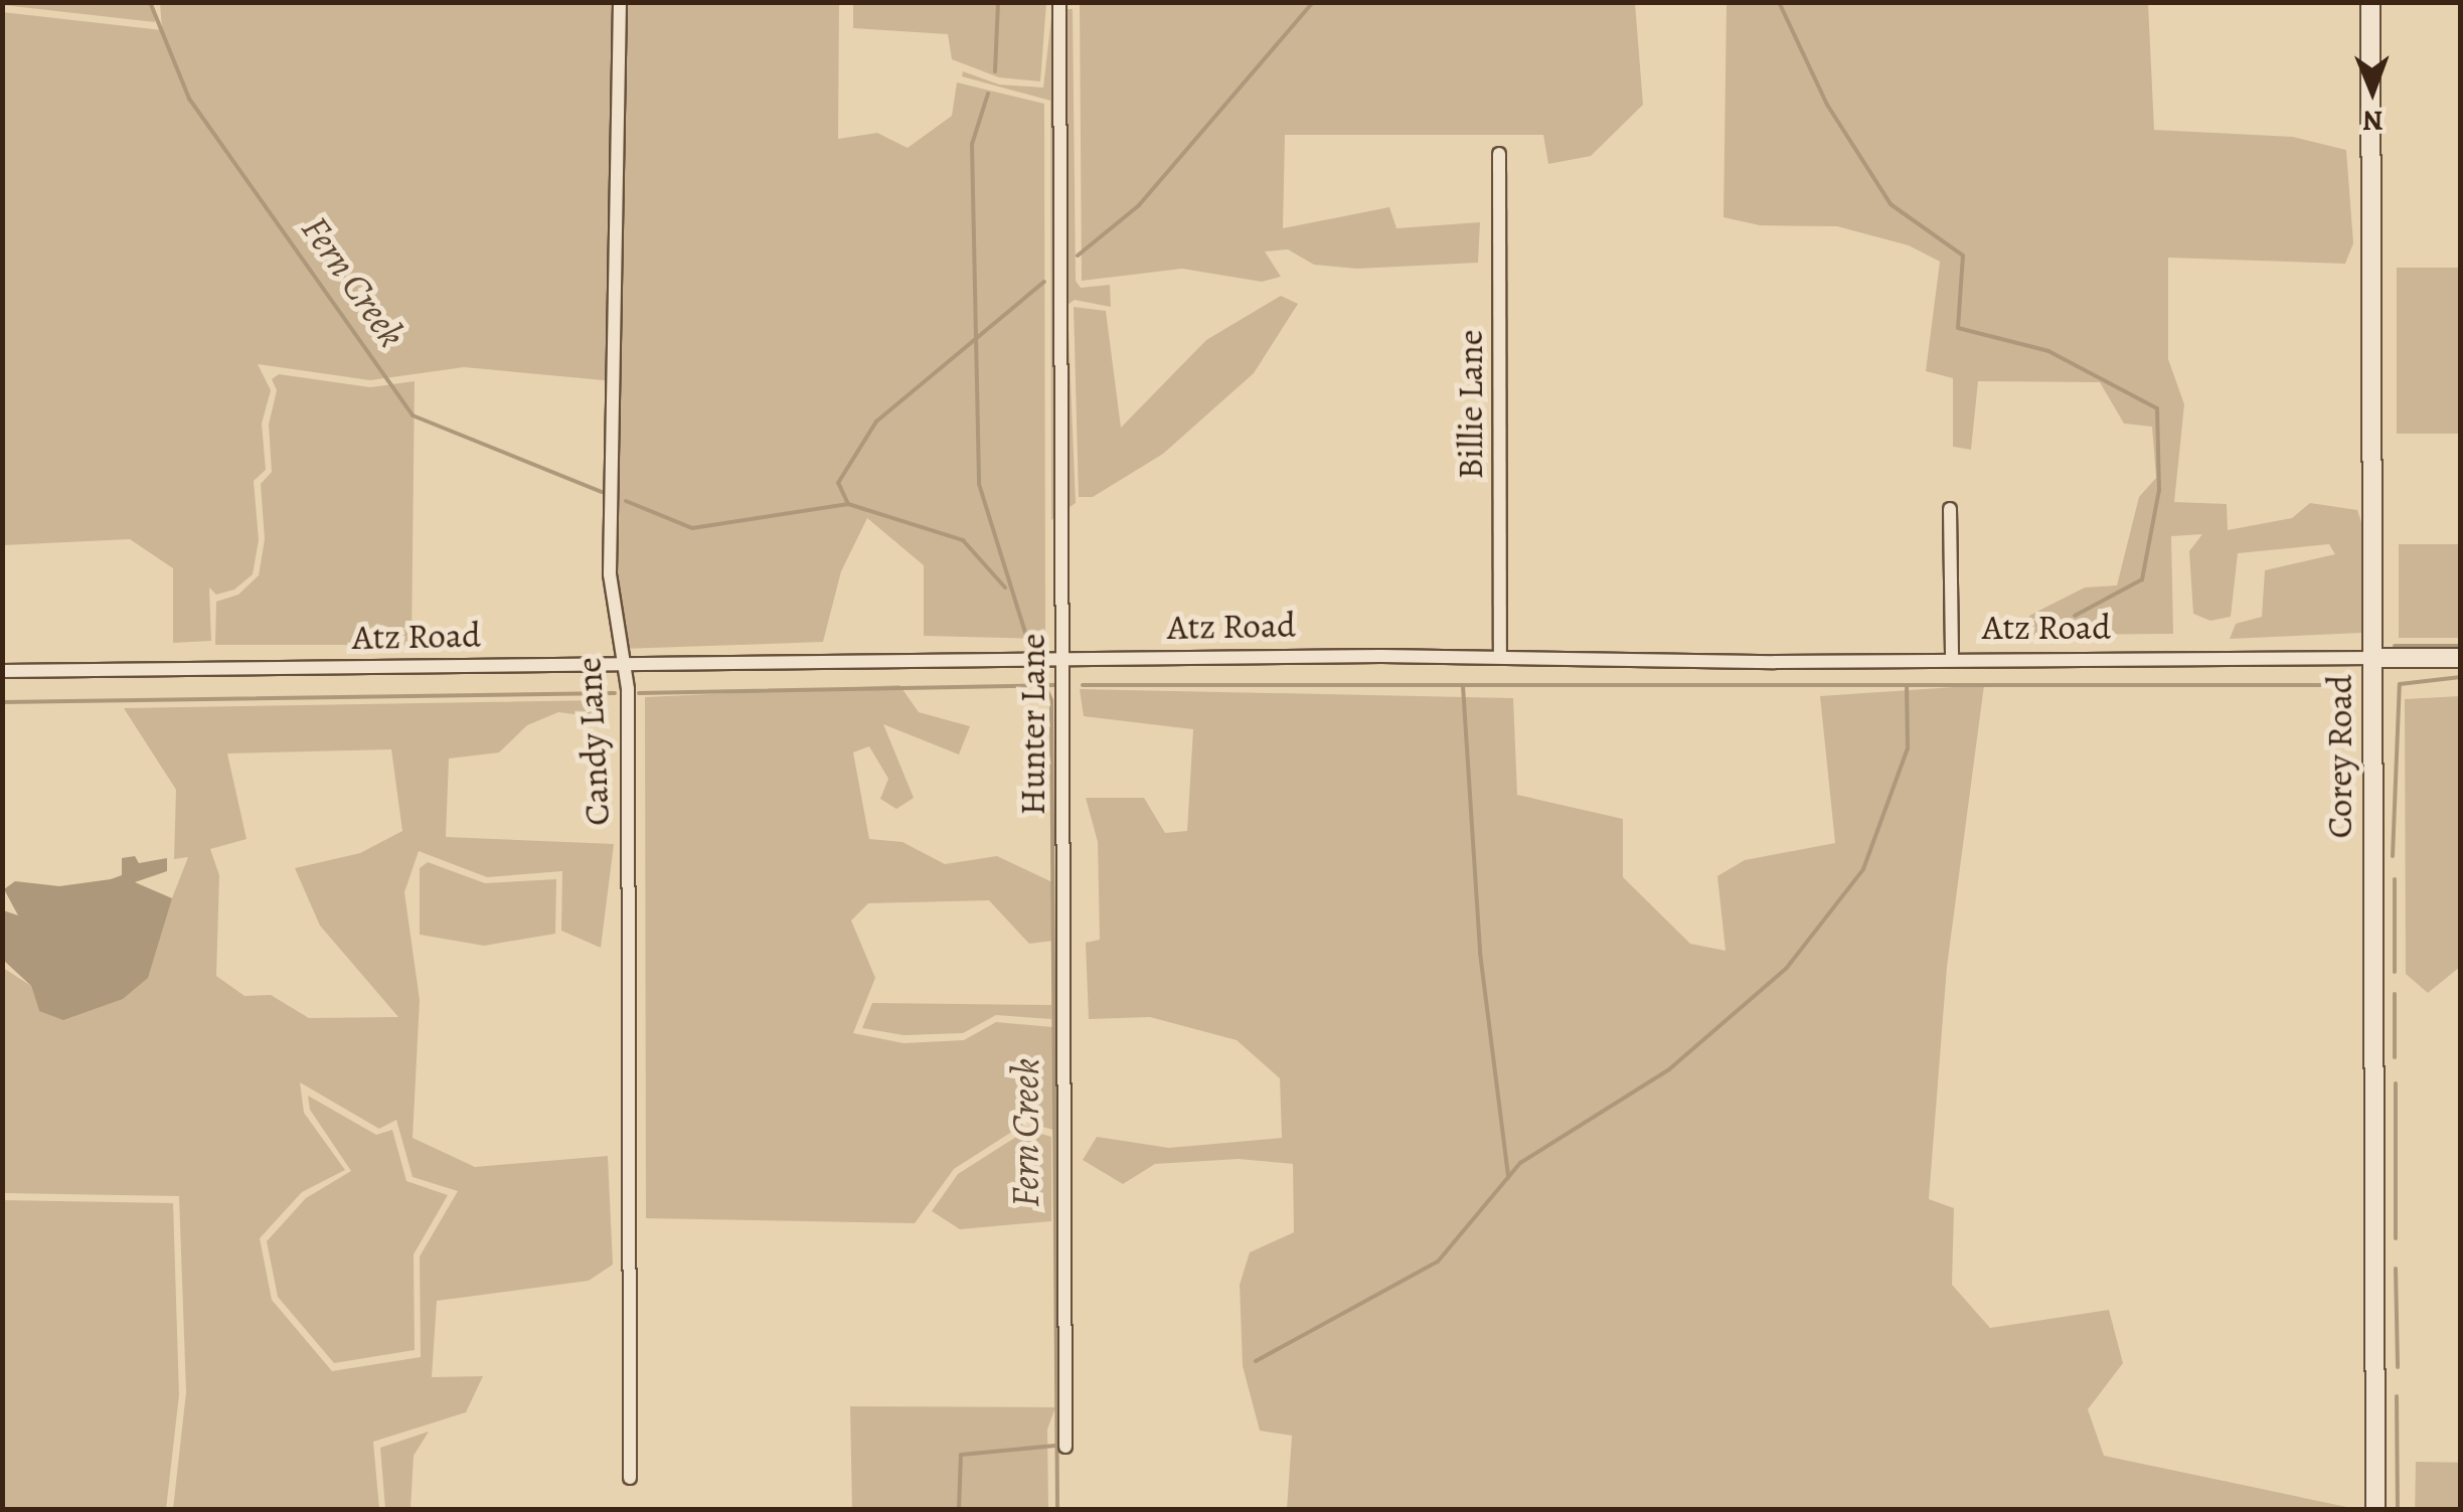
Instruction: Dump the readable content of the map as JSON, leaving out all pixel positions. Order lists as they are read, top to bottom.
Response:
{
  "streets": {
    "street": [
      "Billie Lane",
      "Atz Road",
      "Hunter Lane",
      "Candy Lane",
      "Corey Road"
    ]
  },
  "crossings": [
    ["Billie Lane", "Atz Road"],
    ["Atz Road", "Hunter Lane"],
    ["Atz Road", "Candy Lane"],
    ["Atz Road", "Corey Road"]
  ],
  "water": ["Fern Creek"],
  "north": "bottom"
}
